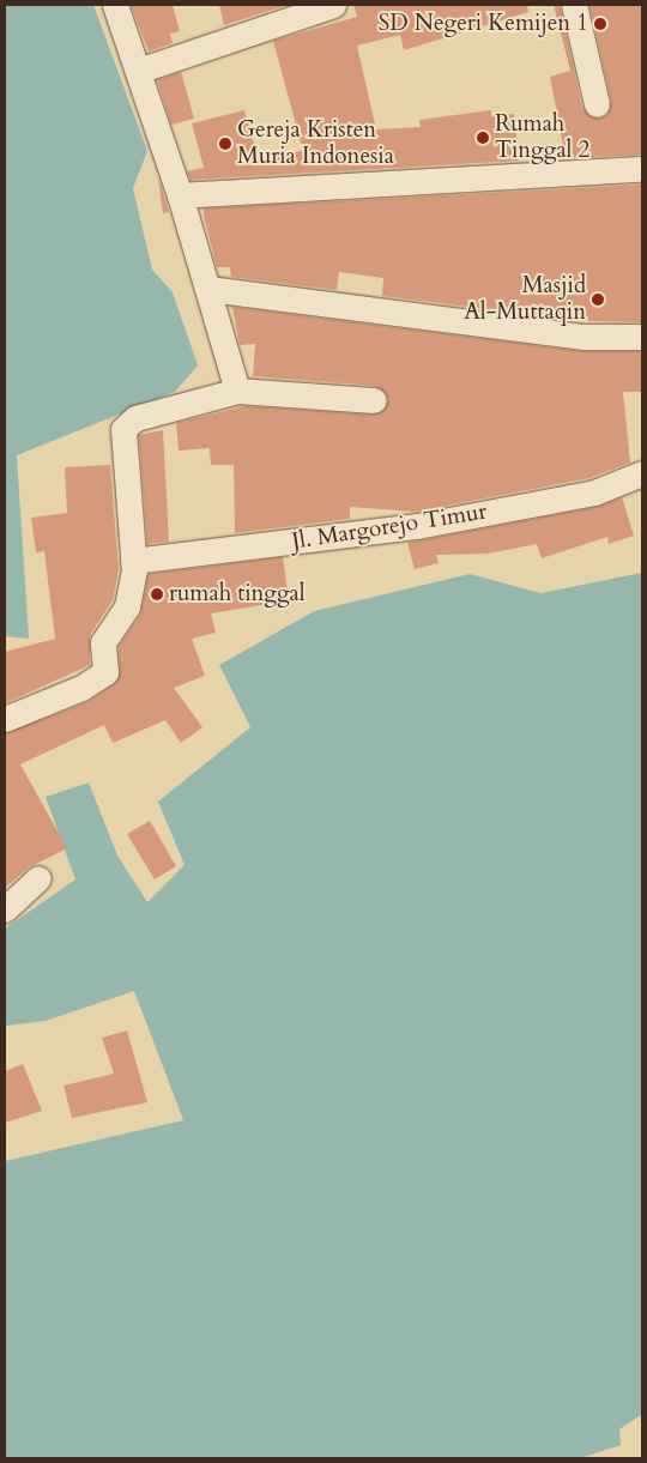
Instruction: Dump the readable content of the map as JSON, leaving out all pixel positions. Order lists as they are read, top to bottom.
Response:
{
  "streets": {
    "street": ["Jl. Margorejo Timur"]
  },
  "places": [
    "SD Negeri Kemijen 1",
    "Rumah Tinggal 2",
    "Gereja Kristen Muria Indonesia",
    "Masjid Al-Muttaqin",
    "rumah tinggal"
  ]
}
